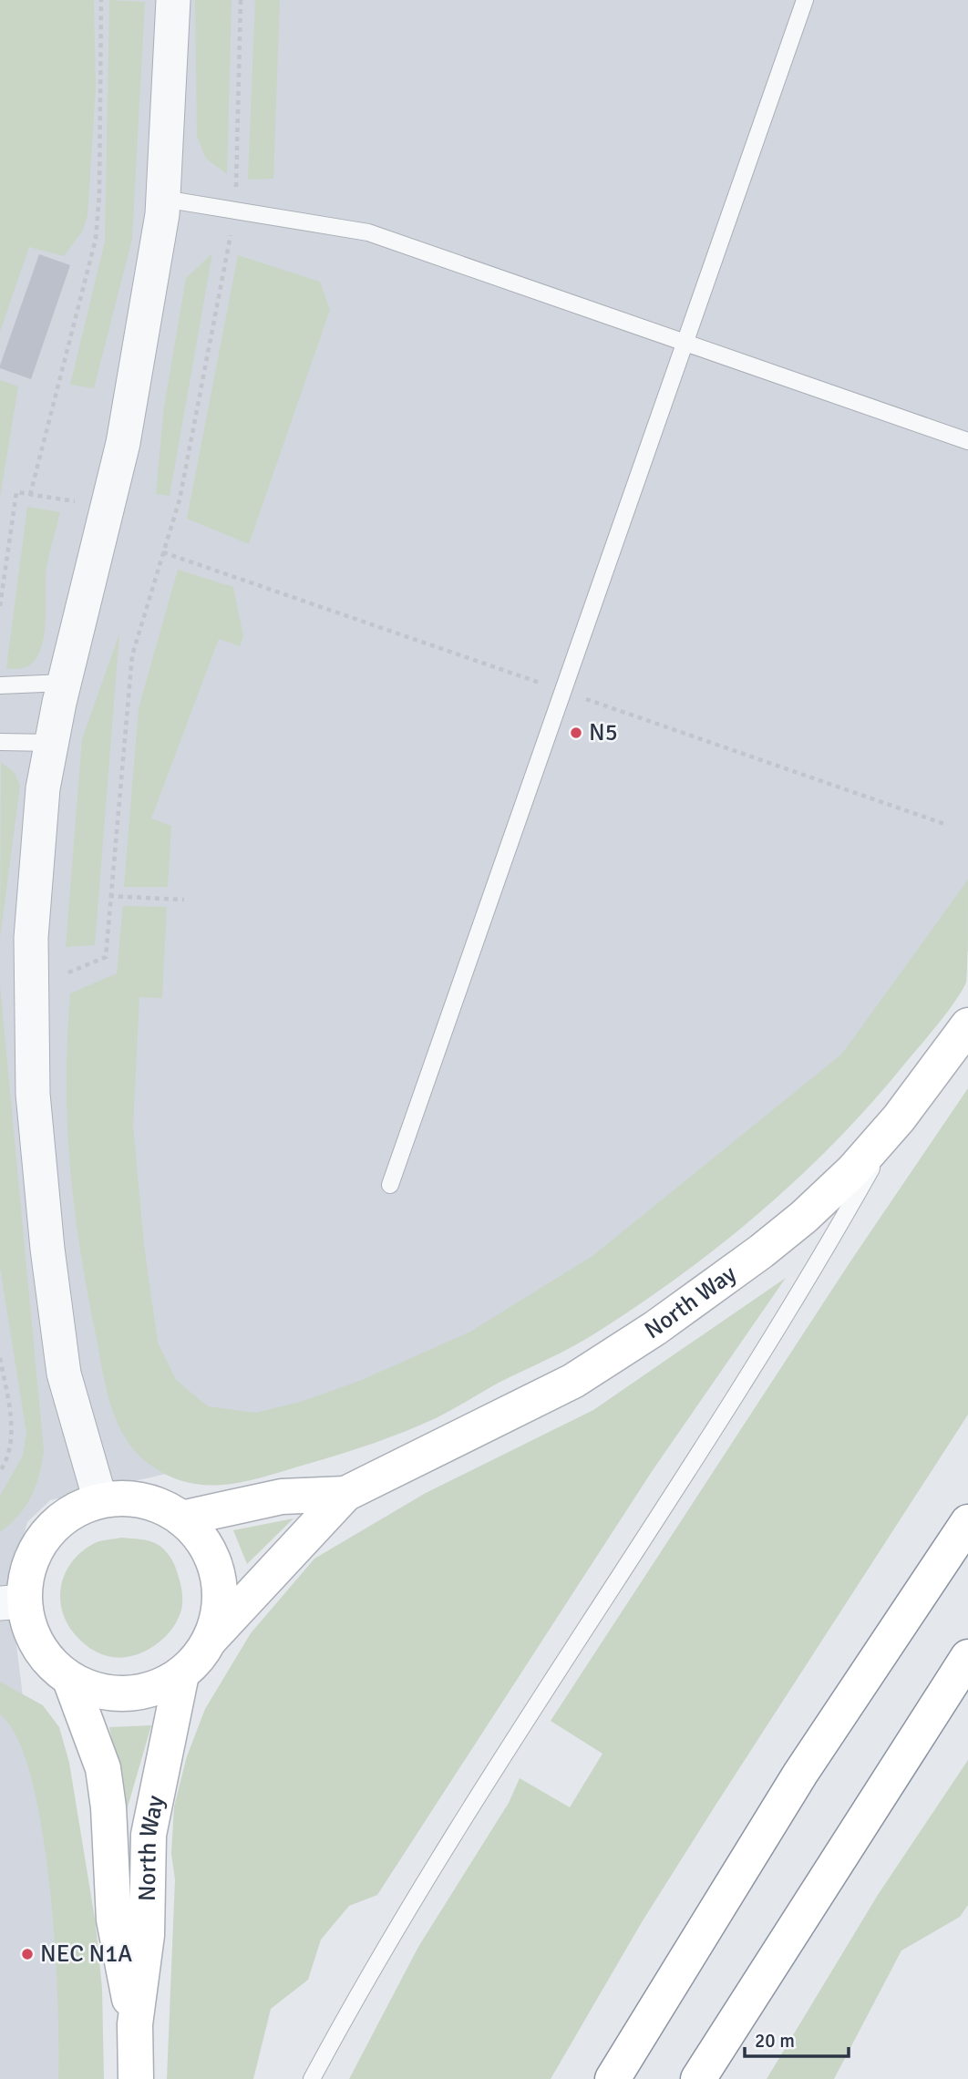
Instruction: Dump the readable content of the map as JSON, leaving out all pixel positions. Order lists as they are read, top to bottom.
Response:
{
  "streets": {
    "main road": ["North Way"]
  },
  "places": ["N5", "NEC N1A"],
  "scale_bar": "20 m"
}
